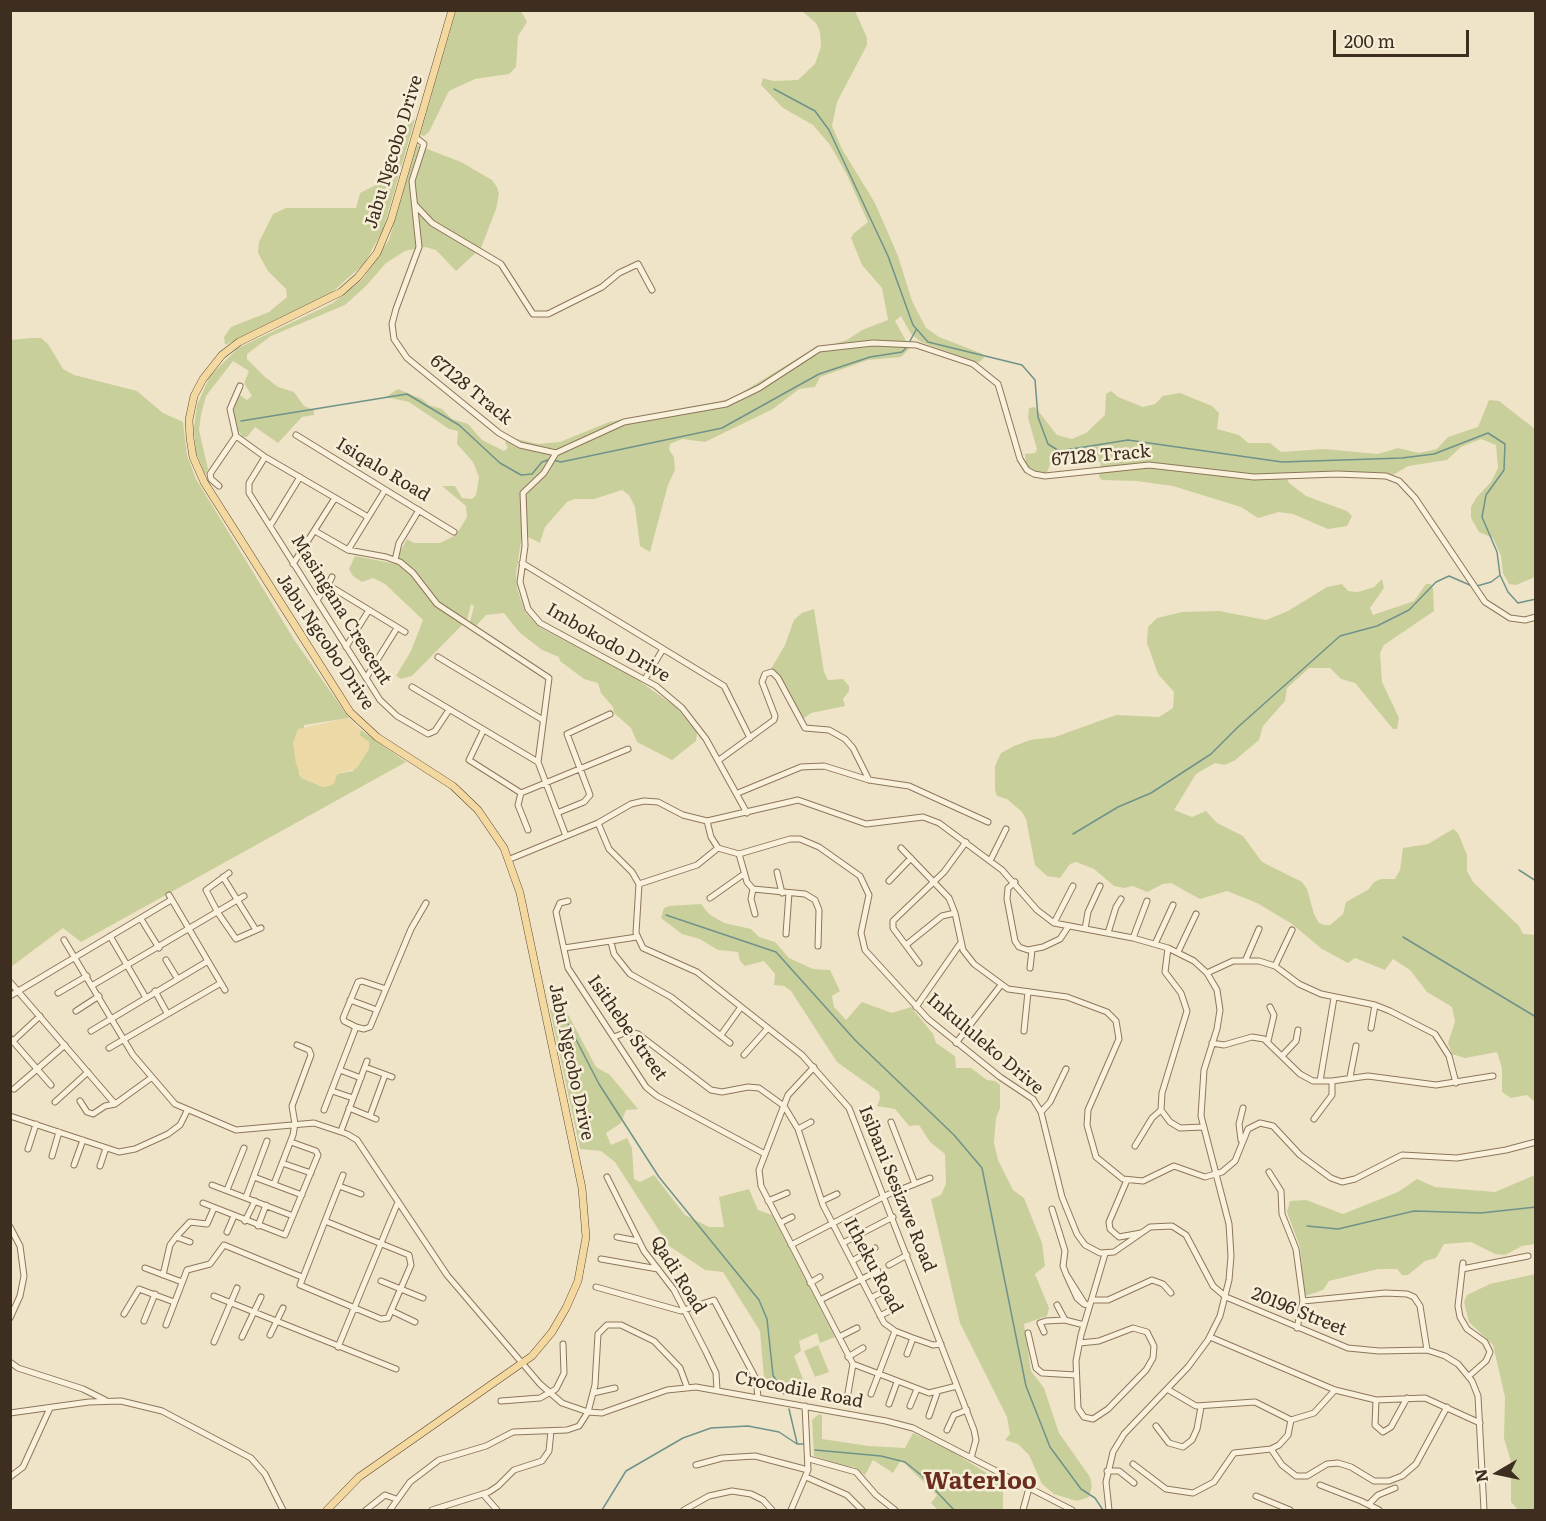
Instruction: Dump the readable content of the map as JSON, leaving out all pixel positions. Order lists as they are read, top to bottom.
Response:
{
  "streets": {
    "main road": ["Jabu Ngcobo Drive"],
    "street": [
      "67128 Track",
      "Isiqalo Road",
      "Masingana Crescent",
      "Imbokodo Drive",
      "Isithebe Street",
      "Inkululeko Drive",
      "Isibani Sesizwe Road",
      "Itheku Road",
      "Qadi Road",
      "20196 Street",
      "Crocodile Road"
    ]
  },
  "crossings": [
    ["Jabu Ngcobo Drive", "Crocodile Road"],
    ["67128 Track", "Imbokodo Drive"],
    ["Isithebe Street", "Itheku Road"],
    ["Isibani Sesizwe Road", "Itheku Road"],
    ["Isibani Sesizwe Road", "Crocodile Road"],
    ["Qadi Road", "Crocodile Road"]
  ],
  "districts": ["Waterloo"],
  "scale_bar": "200 m",
  "north": "left"
}
